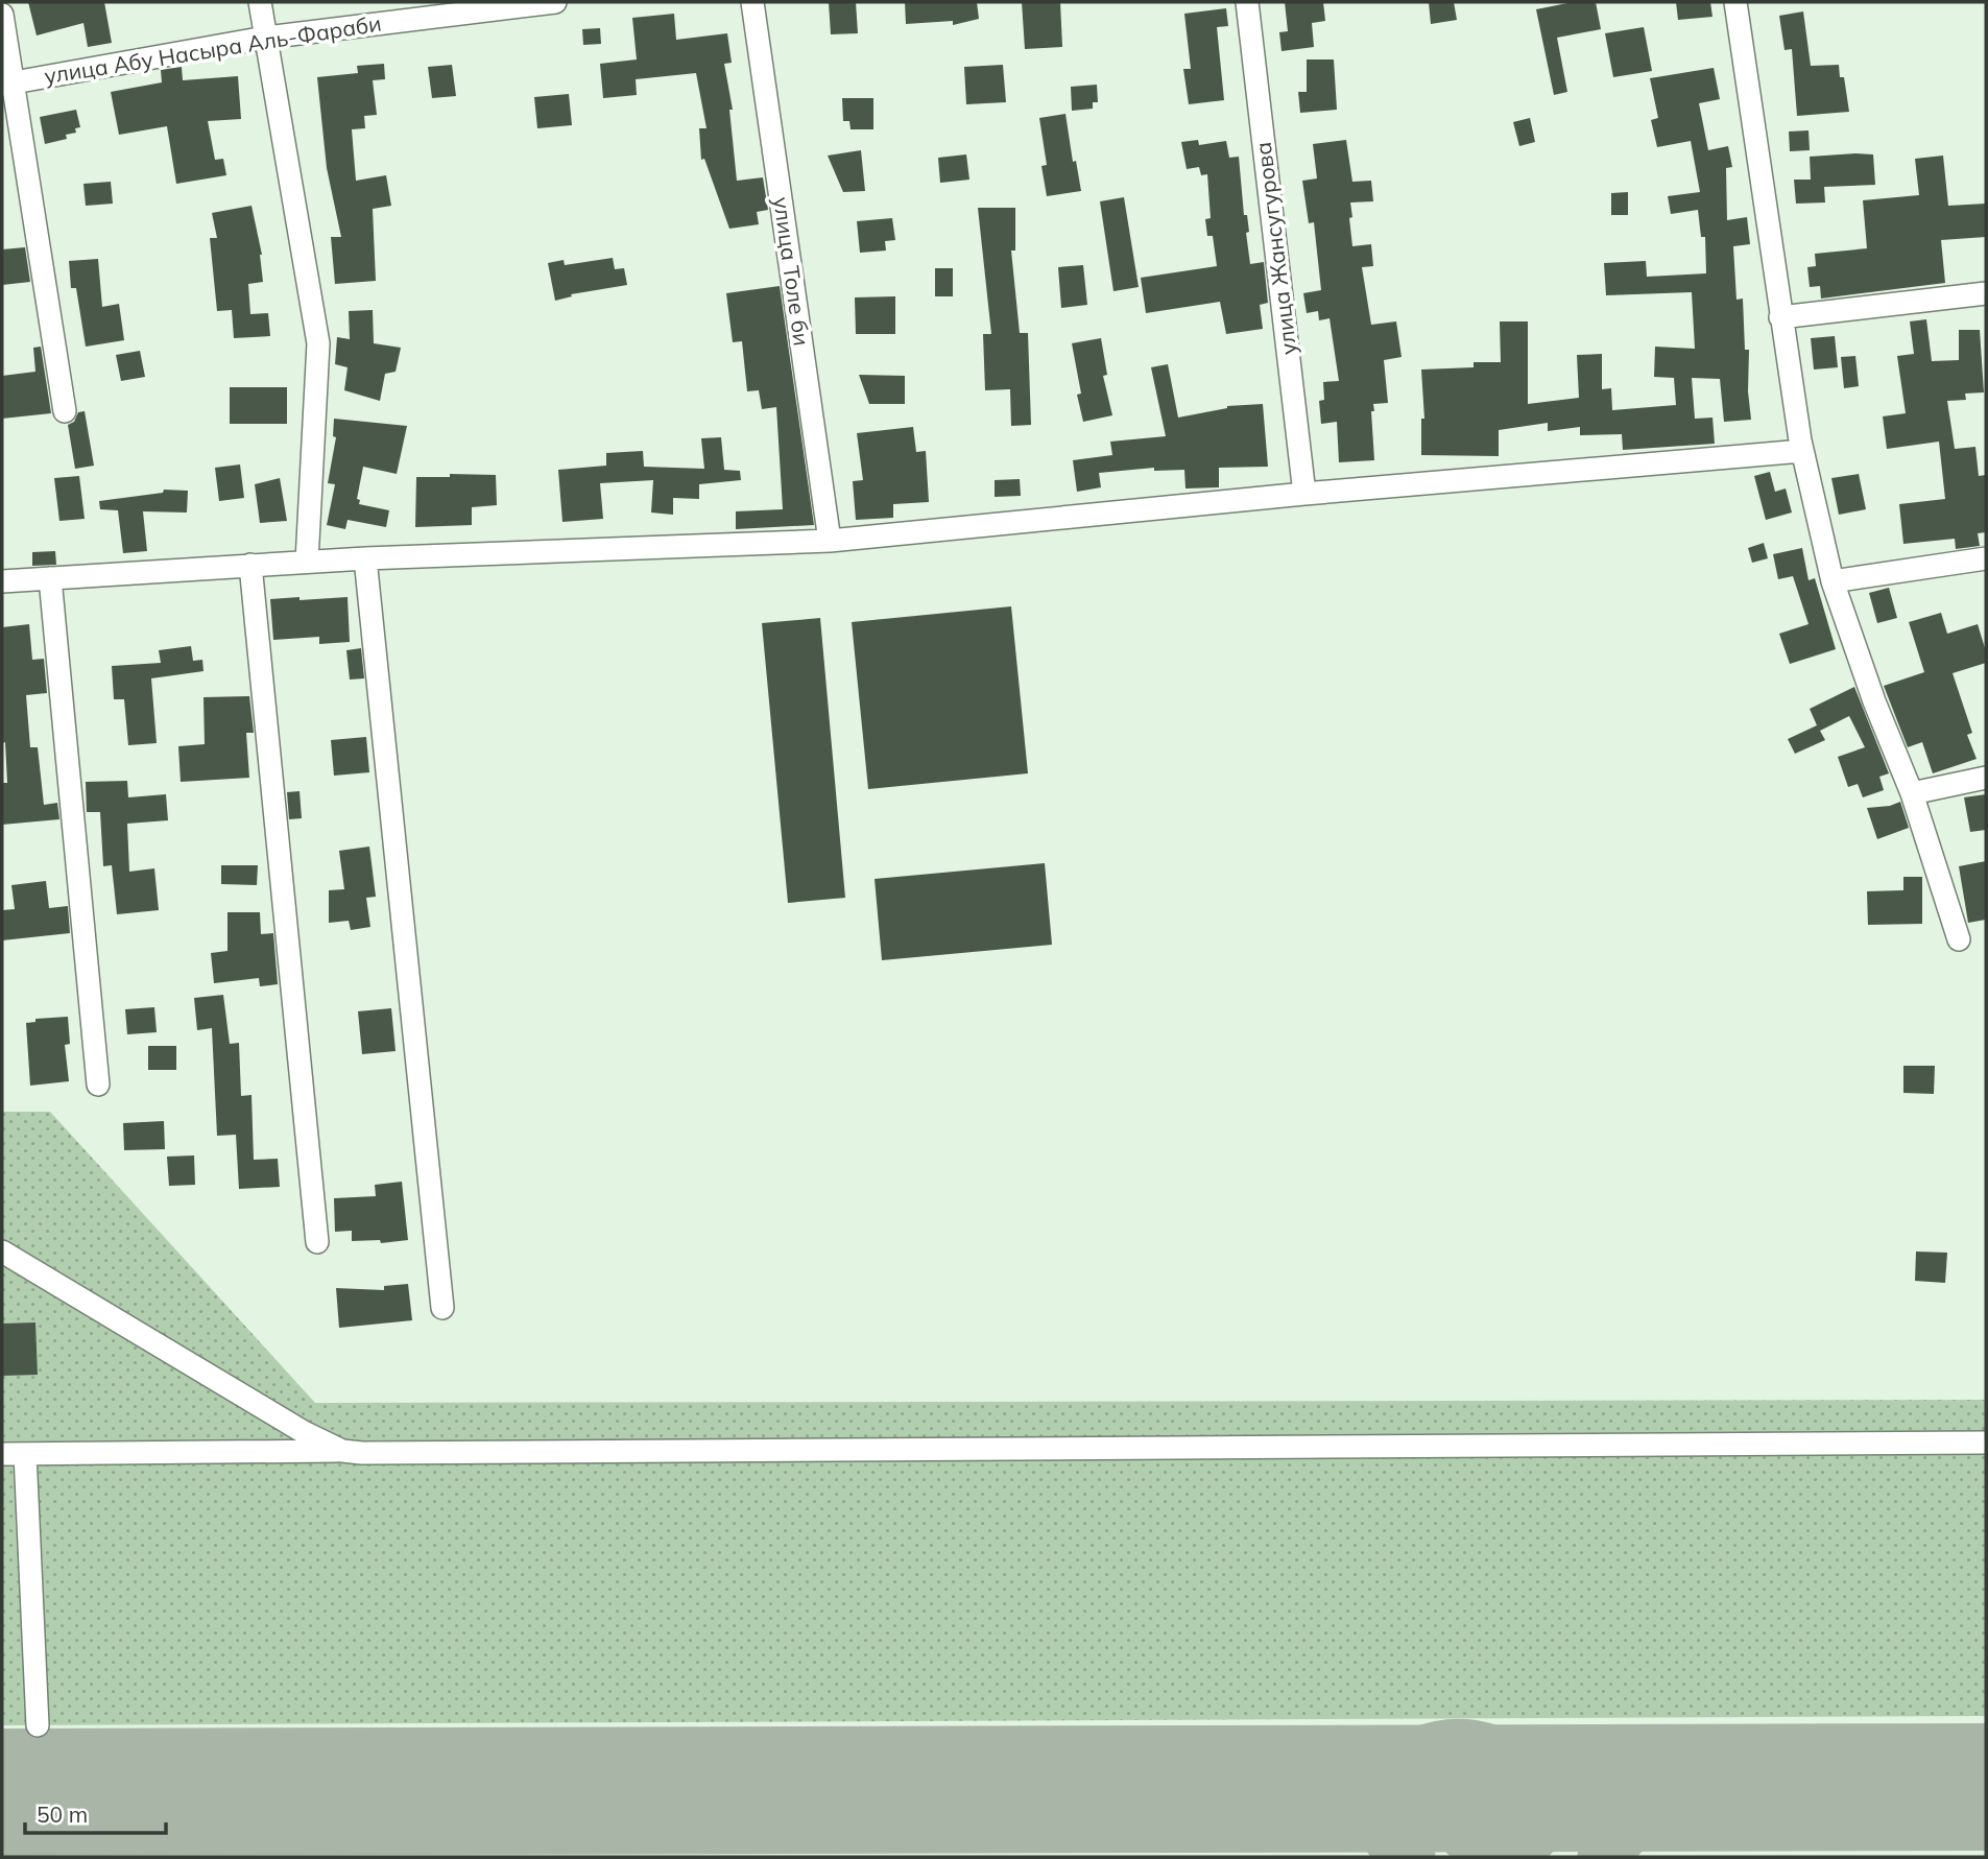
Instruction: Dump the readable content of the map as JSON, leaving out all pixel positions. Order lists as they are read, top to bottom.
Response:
{
  "streets": {
    "street": ["улица Абу Насыра Аль-Фараби", "улица Жансугурова", "улица Толе би"]
  },
  "scale_bar": "50 m"
}
